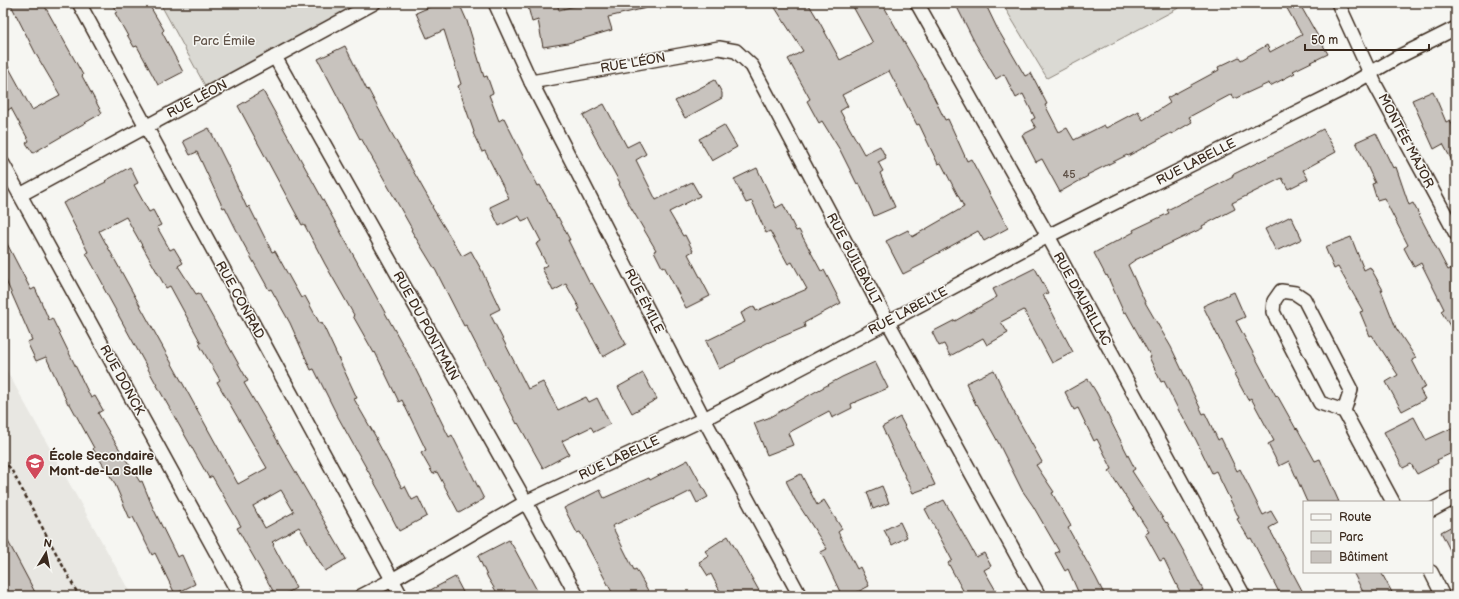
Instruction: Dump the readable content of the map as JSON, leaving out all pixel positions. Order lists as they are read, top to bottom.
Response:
{
  "streets": {
    "street": [
      "RUE LÉON",
      "MONTÉE MAJOR",
      "RUE LABELLE",
      "RUE GUILBAULT",
      "RUE D'AURILLAC",
      "RUE CONRAD",
      "RUE ÉMILE",
      "RUE DU PONTMAIN",
      "RUE DONCK"
    ]
  },
  "crossings": [
    ["RUE LÉON", "RUE GUILBAULT"],
    ["RUE LÉON", "RUE CONRAD"],
    ["RUE LÉON", "RUE ÉMILE"],
    ["RUE LÉON", "RUE DU PONTMAIN"],
    ["RUE LÉON", "RUE DONCK"],
    ["MONTÉE MAJOR", "RUE LABELLE"],
    ["RUE LABELLE", "RUE GUILBAULT"],
    ["RUE LABELLE", "RUE D'AURILLAC"],
    ["RUE LABELLE", "RUE CONRAD"],
    ["RUE LABELLE", "RUE ÉMILE"],
    ["RUE LABELLE", "RUE DU PONTMAIN"]
  ],
  "parks": ["Parc Émile"],
  "places": {
    "school or university": ["École Secondaire Mont-de-La Salle"]
  },
  "house_numbers": ["45"],
  "legend": ["Route", "Parc", "Bâtiment"],
  "scale_bar": "50 m",
  "north": "top"
}
